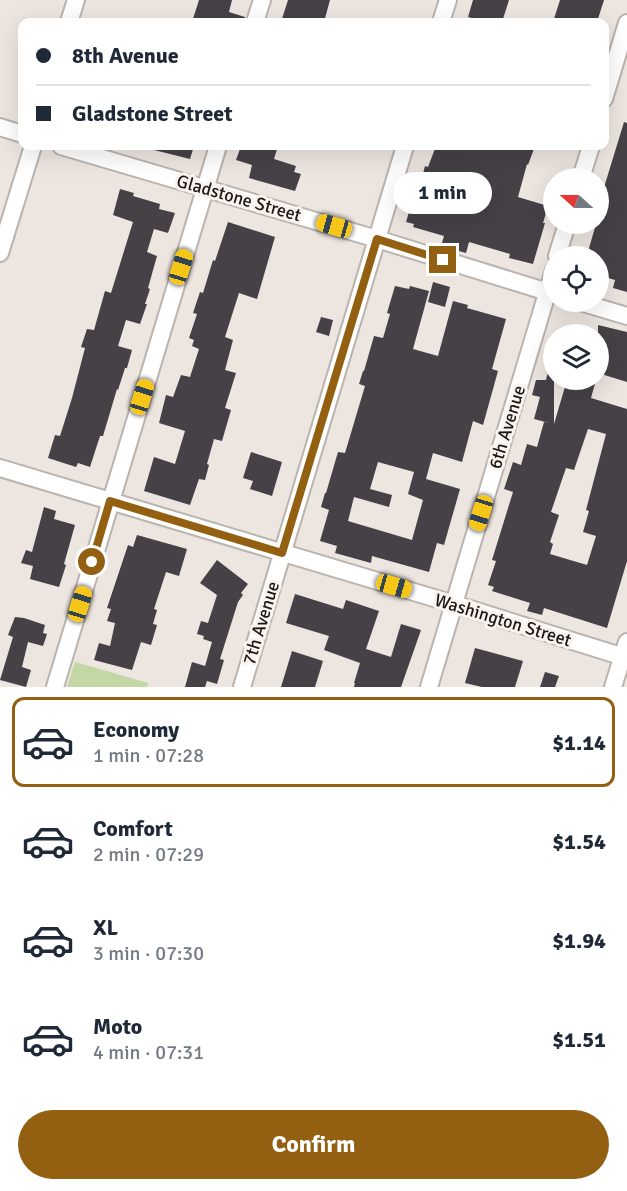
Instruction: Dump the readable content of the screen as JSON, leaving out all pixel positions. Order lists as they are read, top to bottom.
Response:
{
  "streets": {
    "street": [
      "Gladstone Street",
      "6th Avenue",
      "Washington Street",
      "7th Avenue"
    ]
  },
  "crossings": [
    ["Gladstone Street", "7th Avenue"],
    ["6th Avenue", "Washington Street"],
    ["Washington Street", "7th Avenue"]
  ],
  "north": "left",
  "page": {
    "banner": ["8th Avenue", "Gladstone Street"],
    "bubble": "1 min",
    "list": [
      {
        "name": "Economy",
        "note": "1 min · 07:28",
        "value": "$1.14"
      },
      {
        "name": "Comfort",
        "note": "2 min · 07:29",
        "value": "$1.54"
      },
      {
        "name": "XL",
        "note": "3 min · 07:30",
        "value": "$1.94"
      },
      {
        "name": "Moto",
        "note": "4 min · 07:31",
        "value": "$1.51"
      }
    ],
    "buttons": "Confirm"
  }
}
